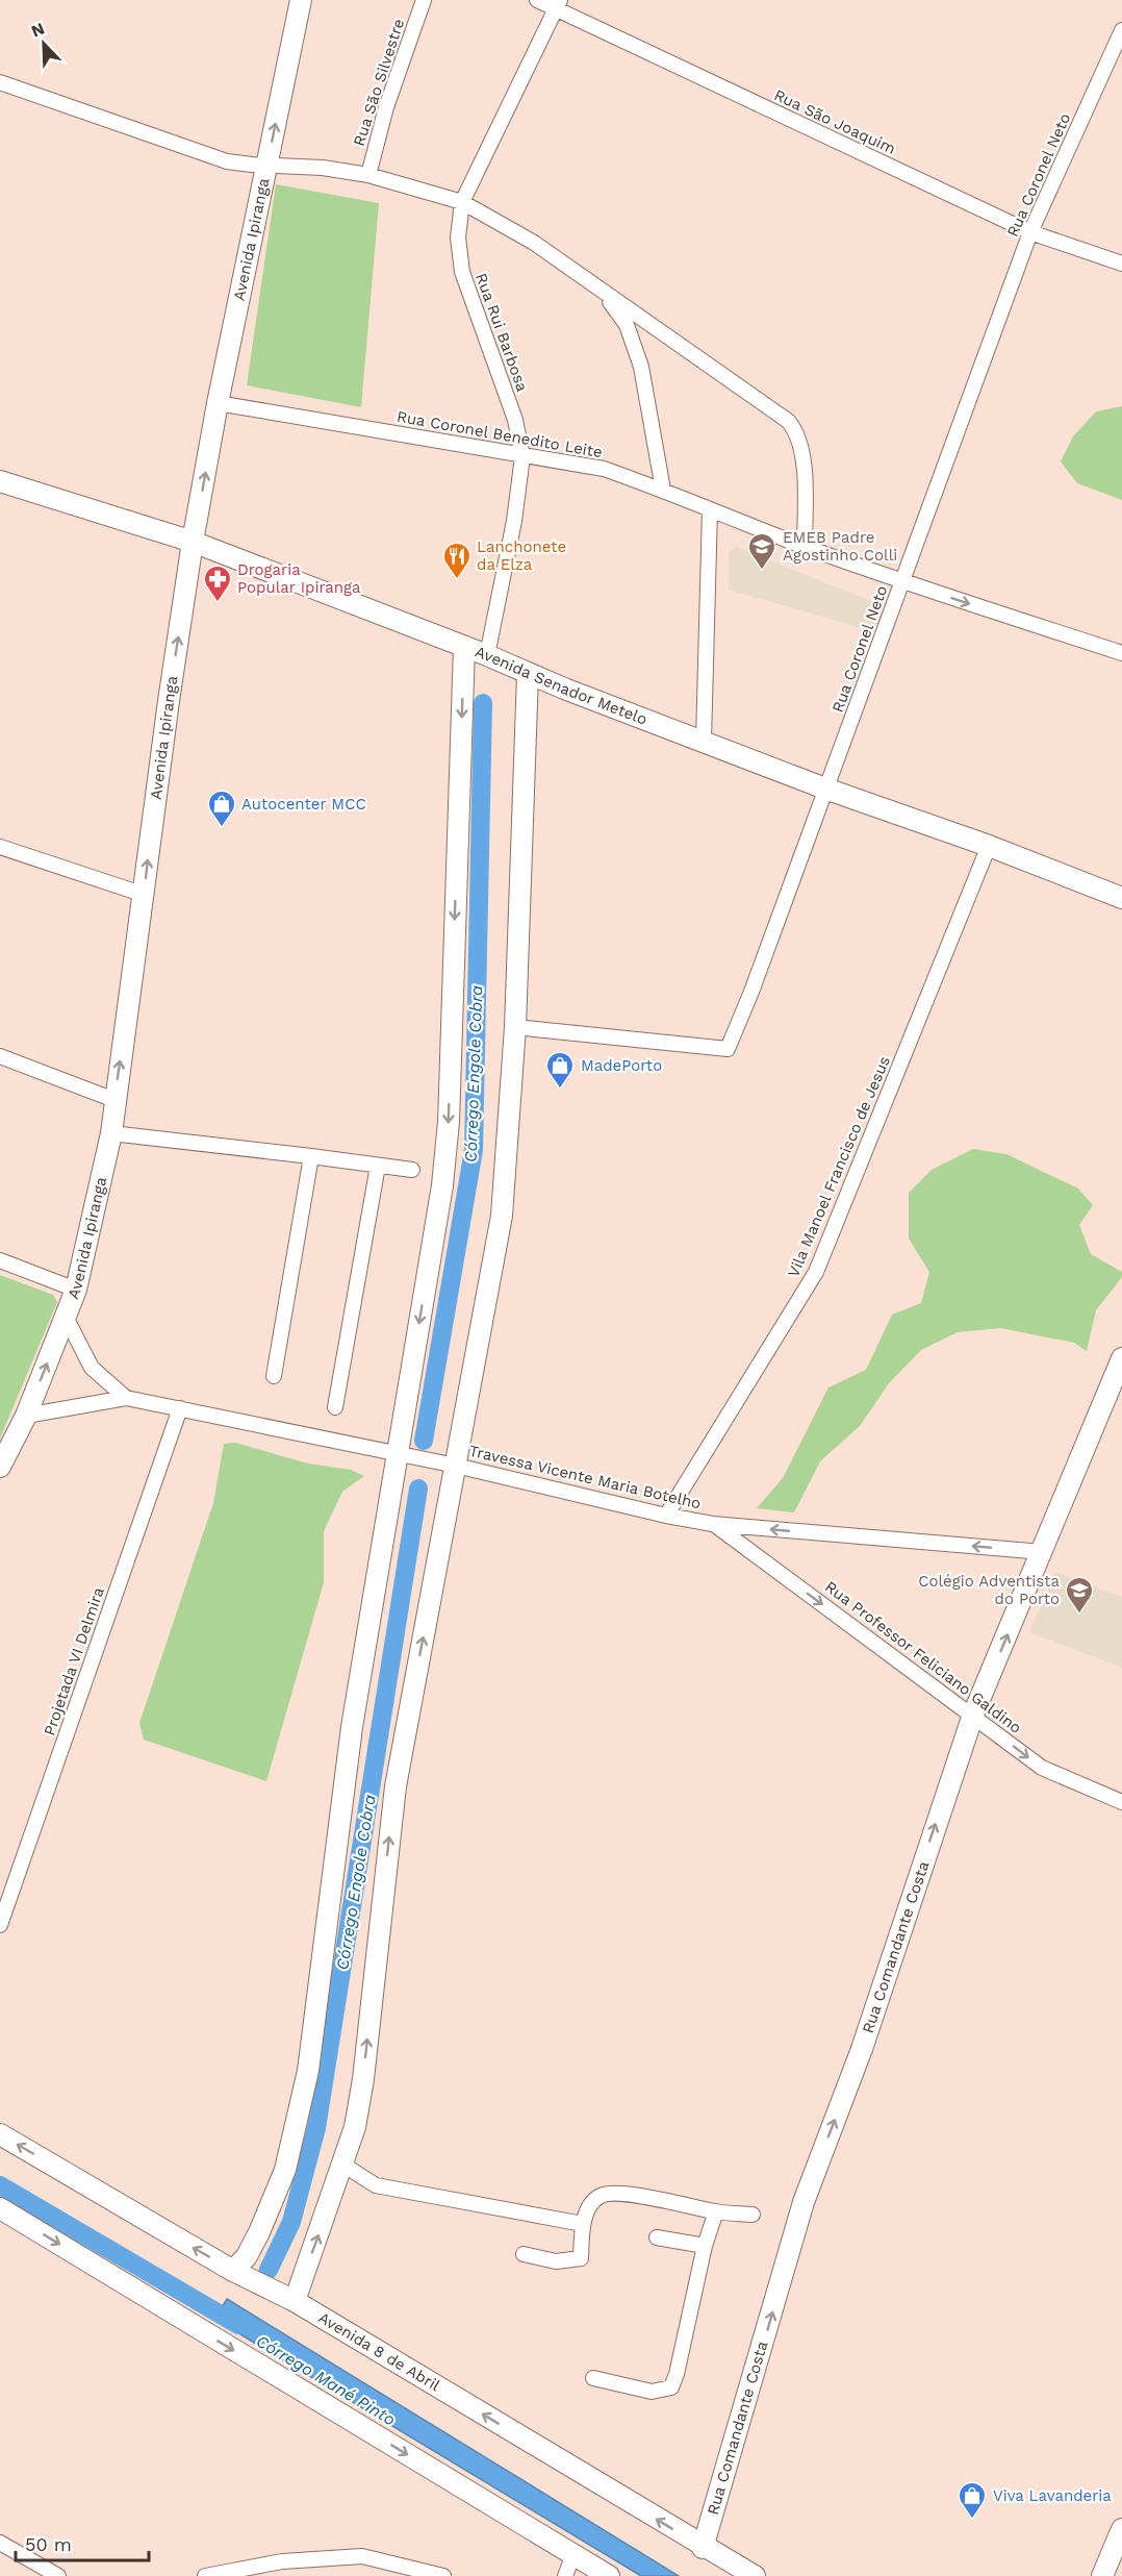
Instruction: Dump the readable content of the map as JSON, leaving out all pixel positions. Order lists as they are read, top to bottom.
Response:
{
  "streets": {
    "street": [
      "Rua São Silvestre",
      "Rua São Joaquim",
      "Rua Coronel Neto",
      "Avenida Ipiranga",
      "Rua Rui Barbosa",
      "Rua Coronel Benedito Leite",
      "Avenida Senador Metelo",
      "Vila Manoel Francisco de Jesus",
      "Travessa Vicente Maria Botelho",
      "Rua Professor Feliciano Galdino",
      "Projetada VI Delmira",
      "Rua Comandante Costa",
      "Avenida 8 de Abril"
    ]
  },
  "crossings": [
    ["Rua São Joaquim", "Rua Coronel Neto"],
    ["Rua São Joaquim", "Rua Rui Barbosa"],
    ["Rua Coronel Neto", "Rua Coronel Benedito Leite"],
    ["Rua Coronel Neto", "Avenida Senador Metelo"],
    ["Avenida Ipiranga", "Rua Coronel Benedito Leite"],
    ["Avenida Ipiranga", "Avenida Senador Metelo"],
    ["Avenida Ipiranga", "Travessa Vicente Maria Botelho"],
    ["Rua Rui Barbosa", "Rua Coronel Benedito Leite"],
    ["Rua Rui Barbosa", "Avenida Senador Metelo"],
    ["Avenida Senador Metelo", "Vila Manoel Francisco de Jesus"],
    ["Vila Manoel Francisco de Jesus", "Travessa Vicente Maria Botelho"],
    ["Travessa Vicente Maria Botelho", "Rua Professor Feliciano Galdino"],
    ["Travessa Vicente Maria Botelho", "Projetada VI Delmira"],
    ["Travessa Vicente Maria Botelho", "Rua Comandante Costa"],
    ["Rua Professor Feliciano Galdino", "Rua Comandante Costa"],
    ["Rua Comandante Costa", "Avenida 8 de Abril"]
  ],
  "one_way": ["Avenida Ipiranga", "Rua Professor Feliciano Galdino", "Rua Comandante Costa"],
  "water": ["Córrego Engole Cobra", "Córrego Mané Pinto"],
  "places": {
    "school or university": ["EMEB Padre Agostinho Colli", "Colégio Adventista do Porto"],
    "restaurant": ["Lanchonete da Elza"],
    "pharmacy": ["Drogaria Popular Ipiranga"],
    "shop": ["Autocenter MCC", "MadePorto", "Viva Lavanderia"]
  },
  "scale_bar": "50 m",
  "north": "top left"
}
